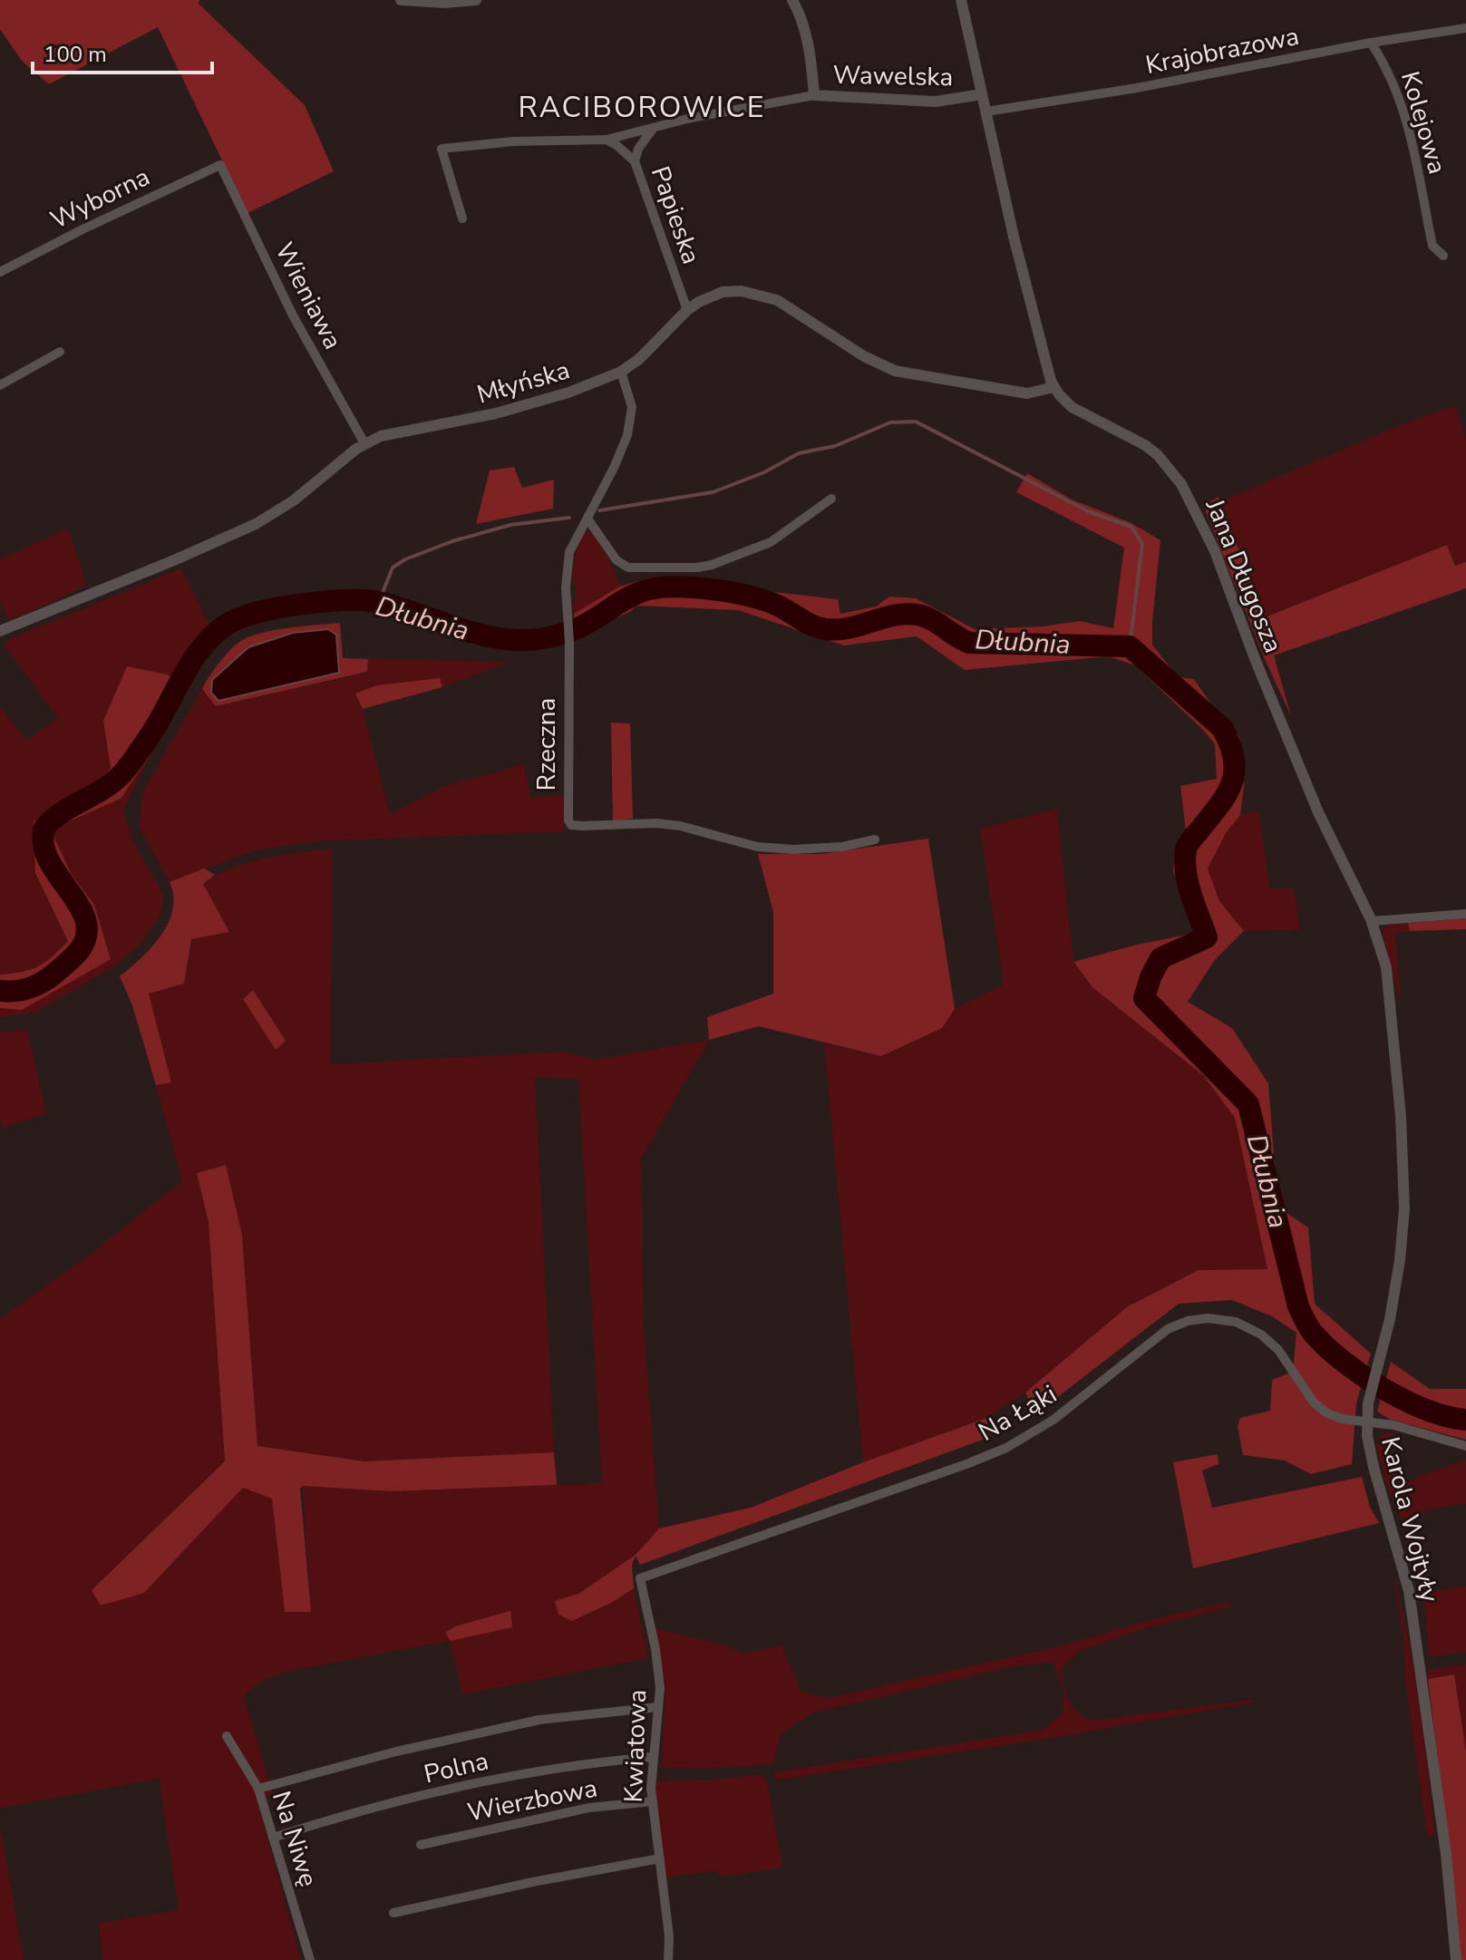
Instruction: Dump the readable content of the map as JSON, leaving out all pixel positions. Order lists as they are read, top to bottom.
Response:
{
  "streets": {
    "street": [
      "Krajobrazowa",
      "Wawelska",
      "Kolejowa",
      "Wyborna",
      "Papieska",
      "Wieniawa",
      "Młyńska",
      "Jana Długosza",
      "Rzeczna",
      "Na Łąki",
      "Karola Wojtyły",
      "Kwiatowa",
      "Polna",
      "Wierzbowa",
      "Na Niwę"
    ]
  },
  "crossings": [
    ["Krajobrazowa", "Kolejowa"],
    ["Krajobrazowa", "Jana Długosza"],
    ["Wawelska", "Jana Długosza"],
    ["Wyborna", "Wieniawa"],
    ["Papieska", "Młyńska"],
    ["Wieniawa", "Młyńska"],
    ["Młyńska", "Jana Długosza"],
    ["Młyńska", "Rzeczna"],
    ["Jana Długosza", "Karola Wojtyły"],
    ["Na Łąki", "Karola Wojtyły"],
    ["Na Łąki", "Kwiatowa"],
    ["Kwiatowa", "Polna"],
    ["Kwiatowa", "Wierzbowa"],
    ["Polna", "Na Niwę"]
  ],
  "districts": ["RACIBOROWICE"],
  "water": ["Dłubnia"],
  "scale_bar": "100 m"
}
